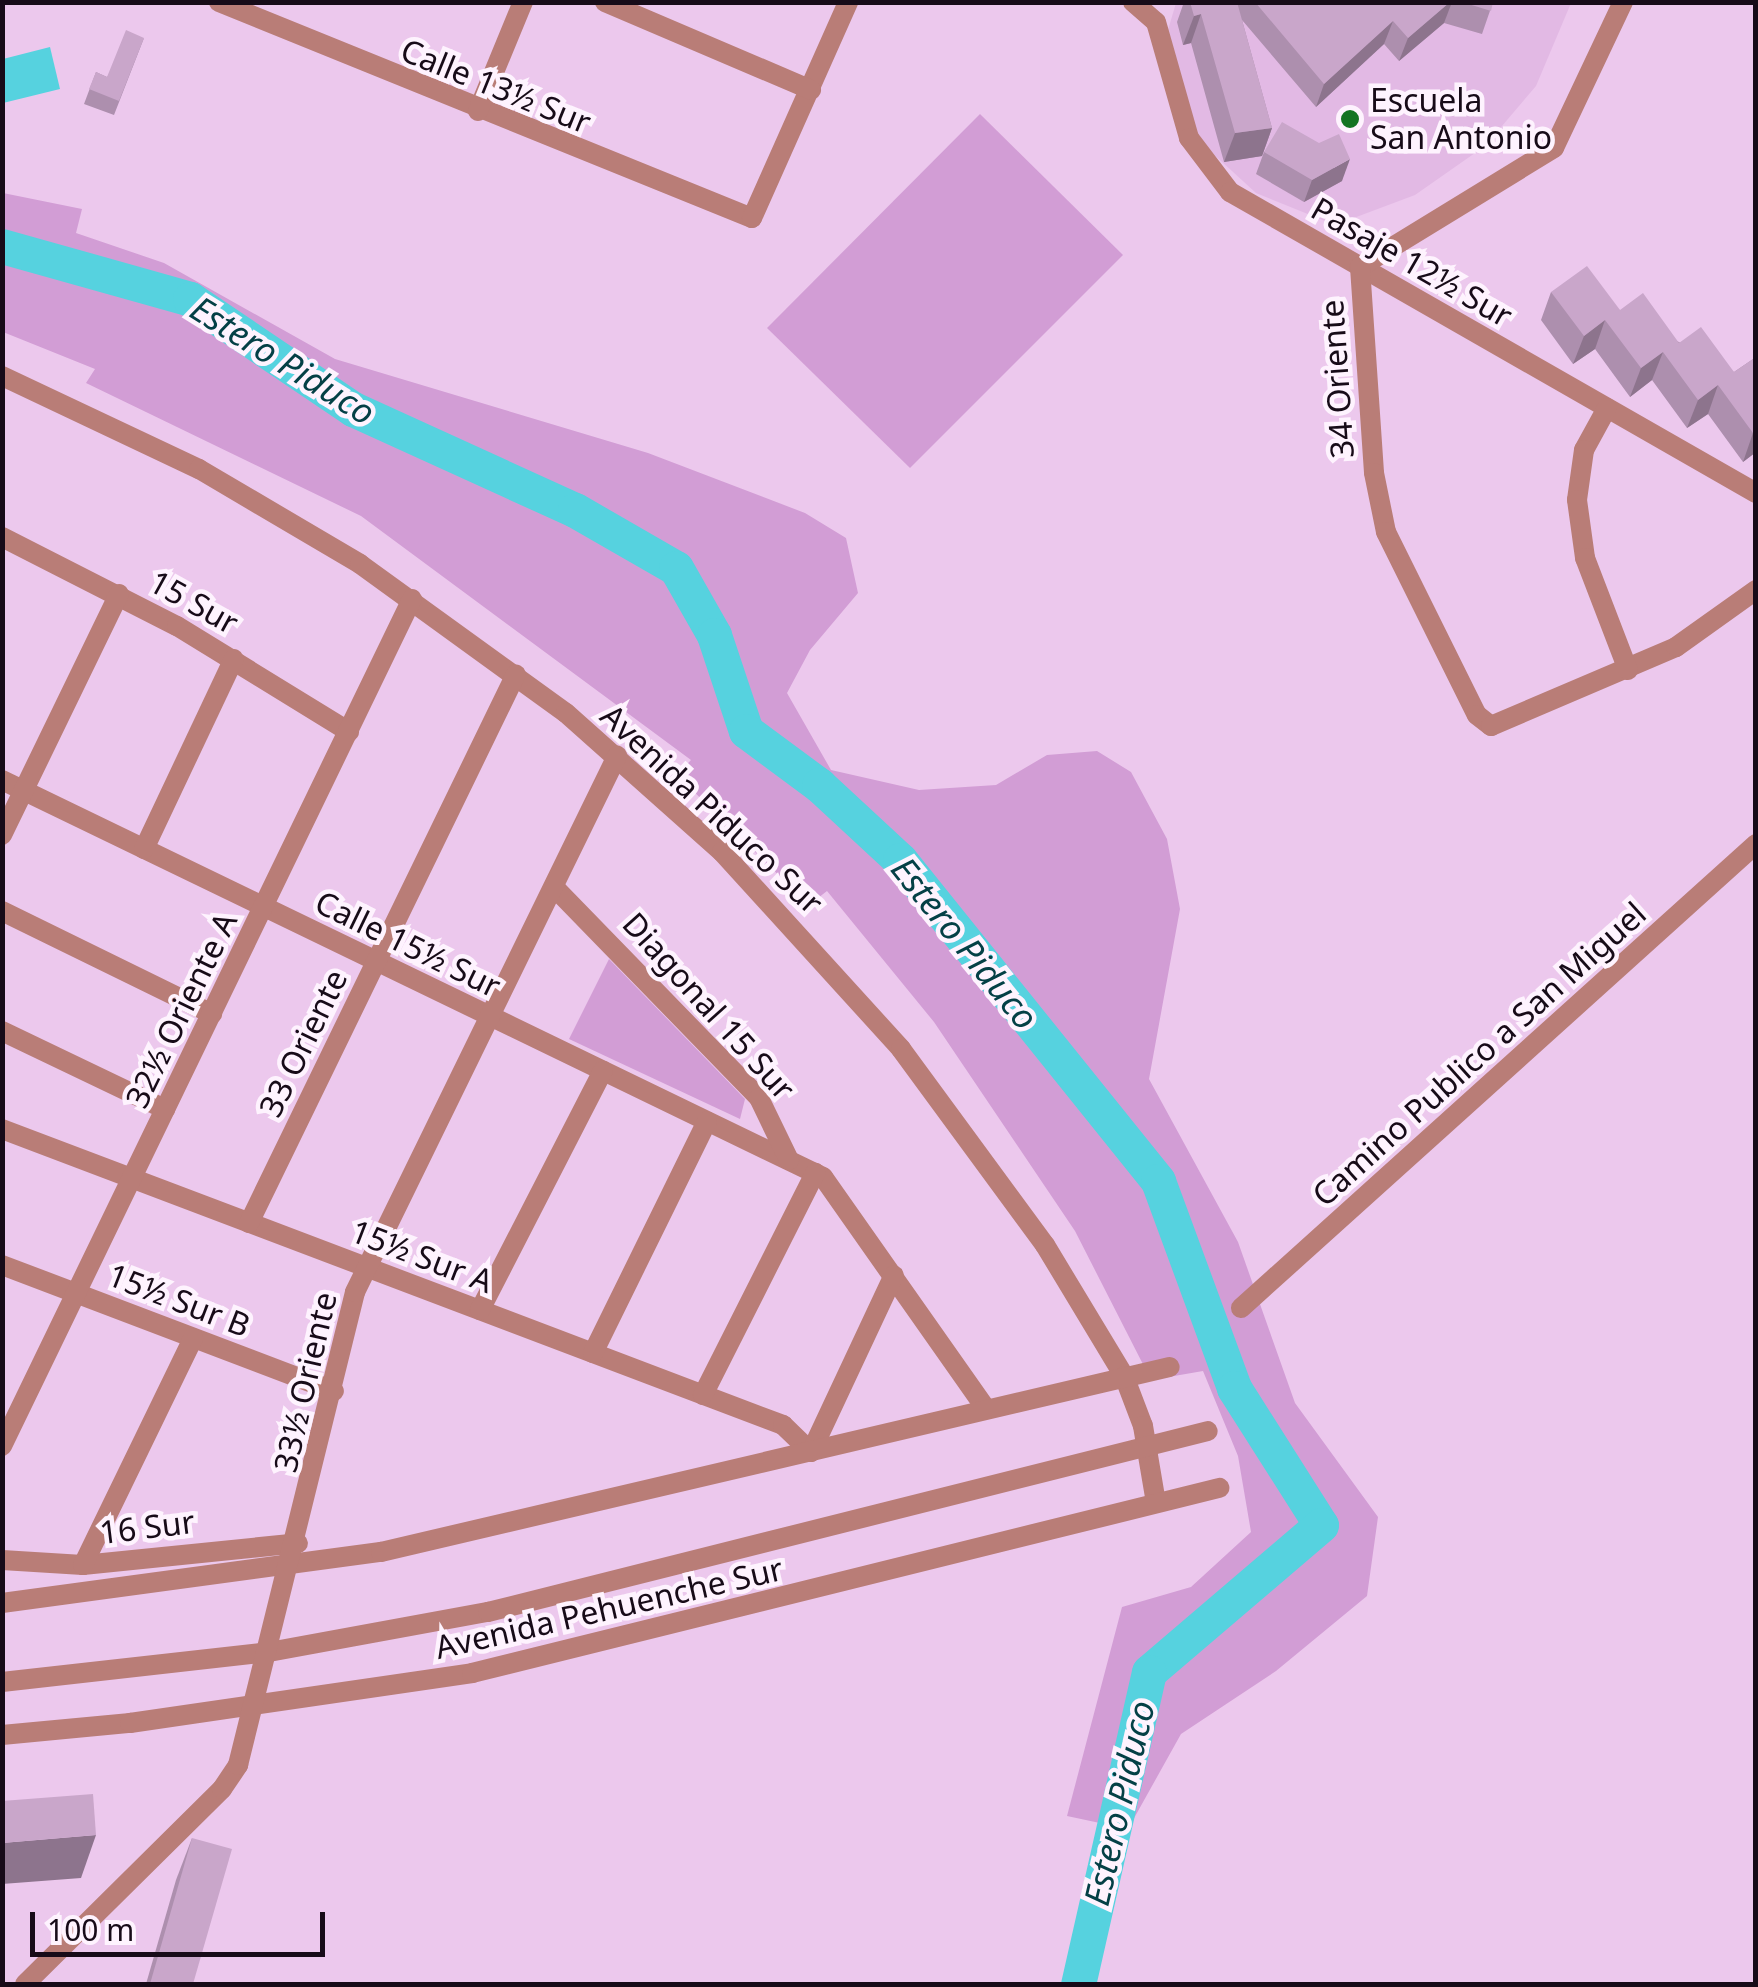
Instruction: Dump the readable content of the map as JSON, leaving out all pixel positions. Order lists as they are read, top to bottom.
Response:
{
  "streets": {
    "street": [
      "Calle 13½ Sur",
      "Pasaje 12½ Sur",
      "34 Oriente",
      "15 Sur",
      "Avenida Piduco Sur",
      "Calle 15½ Sur",
      "Diagonal 15 Sur",
      "32½ Oriente A",
      "33 Oriente",
      "Camino Publico a San Miguel",
      "15½ Sur A",
      "15½ Sur B",
      "33½ Oriente",
      "16 Sur",
      "Avenida Pehuenche Sur"
    ]
  },
  "crossings": [
    ["Pasaje 12½ Sur", "34 Oriente"],
    ["15 Sur", "32½ Oriente A"],
    ["Avenida Piduco Sur", "32½ Oriente A"],
    ["Avenida Piduco Sur", "33 Oriente"],
    ["Avenida Piduco Sur", "33½ Oriente"],
    ["Avenida Piduco Sur", "Avenida Pehuenche Sur"],
    ["Calle 15½ Sur", "Diagonal 15 Sur"],
    ["Calle 15½ Sur", "32½ Oriente A"],
    ["Calle 15½ Sur", "33 Oriente"],
    ["Calle 15½ Sur", "33½ Oriente"],
    ["Diagonal 15 Sur", "33½ Oriente"],
    ["32½ Oriente A", "15½ Sur A"],
    ["32½ Oriente A", "15½ Sur B"],
    ["33 Oriente", "15½ Sur A"],
    ["15½ Sur A", "33½ Oriente"],
    ["15½ Sur B", "33½ Oriente"],
    ["33½ Oriente", "16 Sur"],
    ["33½ Oriente", "Avenida Pehuenche Sur"]
  ],
  "water": ["Estero Piduco"],
  "places": ["Escuela San Antonio"],
  "scale_bar": "100 m"
}
